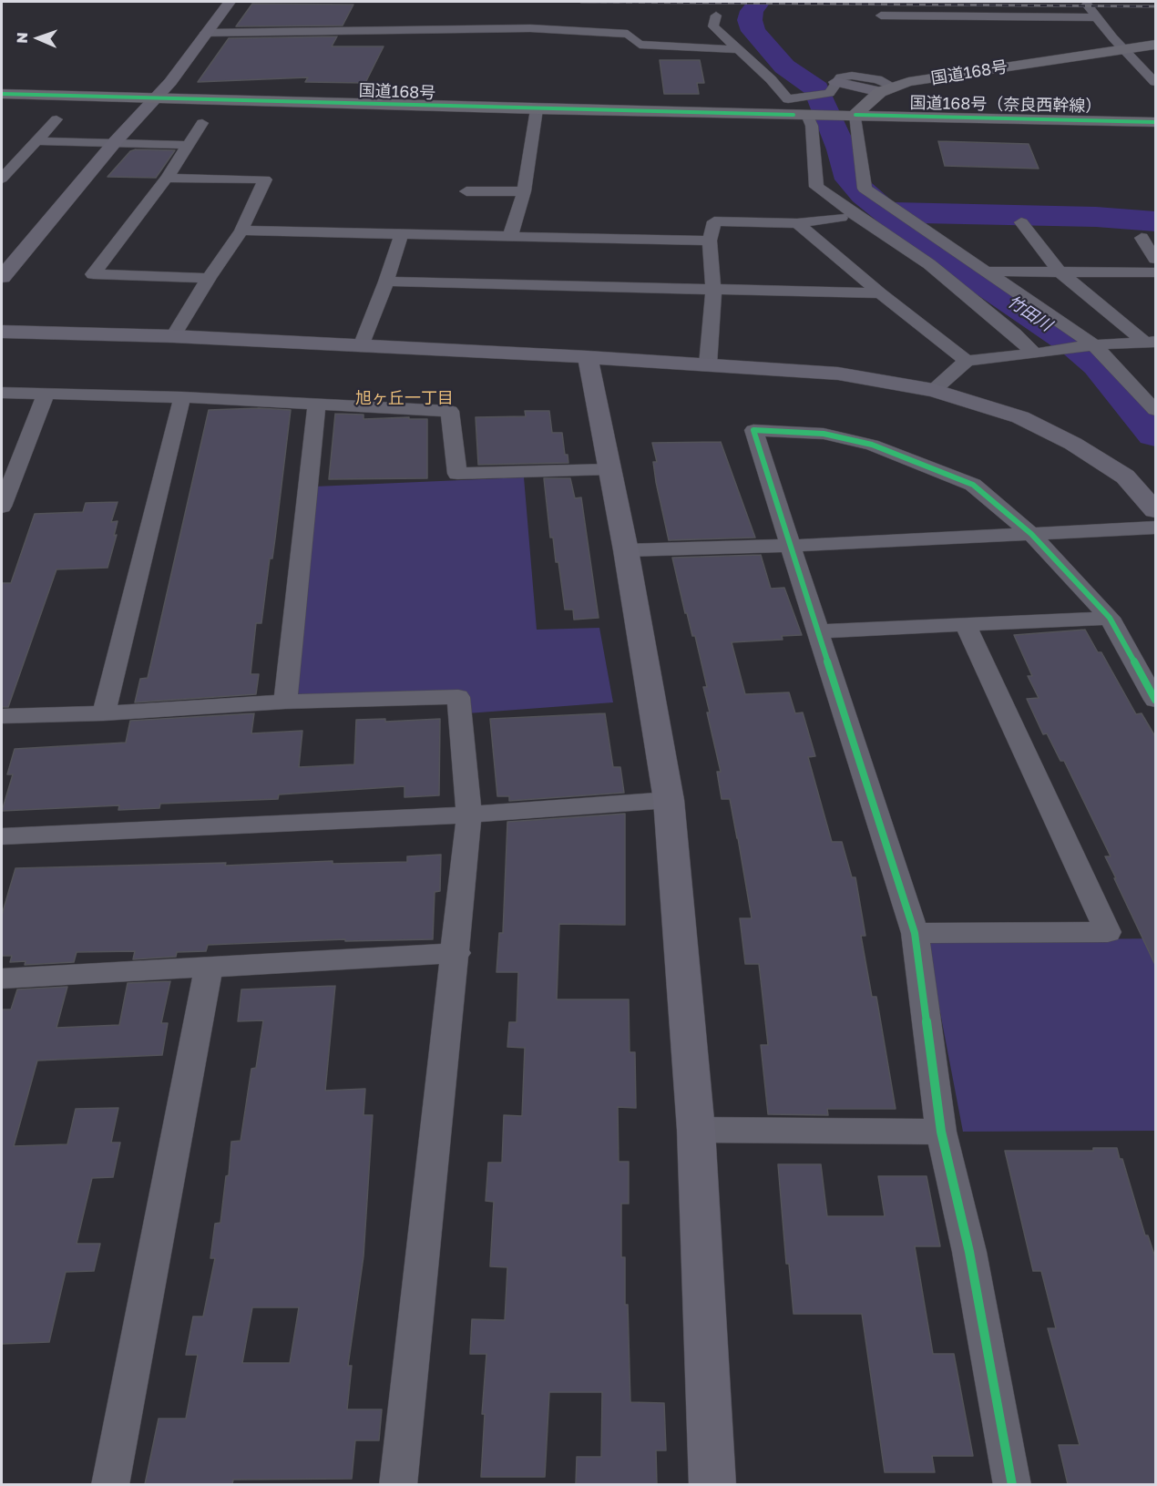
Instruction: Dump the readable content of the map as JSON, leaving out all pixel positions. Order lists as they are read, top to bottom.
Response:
{
  "streets": {
    "highway": ["国道168号", "国道168号（奈良西幹線）"]
  },
  "crossings": [
    ["国道168号", "国道168号（奈良西幹線）"]
  ],
  "districts": ["旭ヶ丘一丁目"],
  "water": ["竹田川"],
  "north": "left"
}
